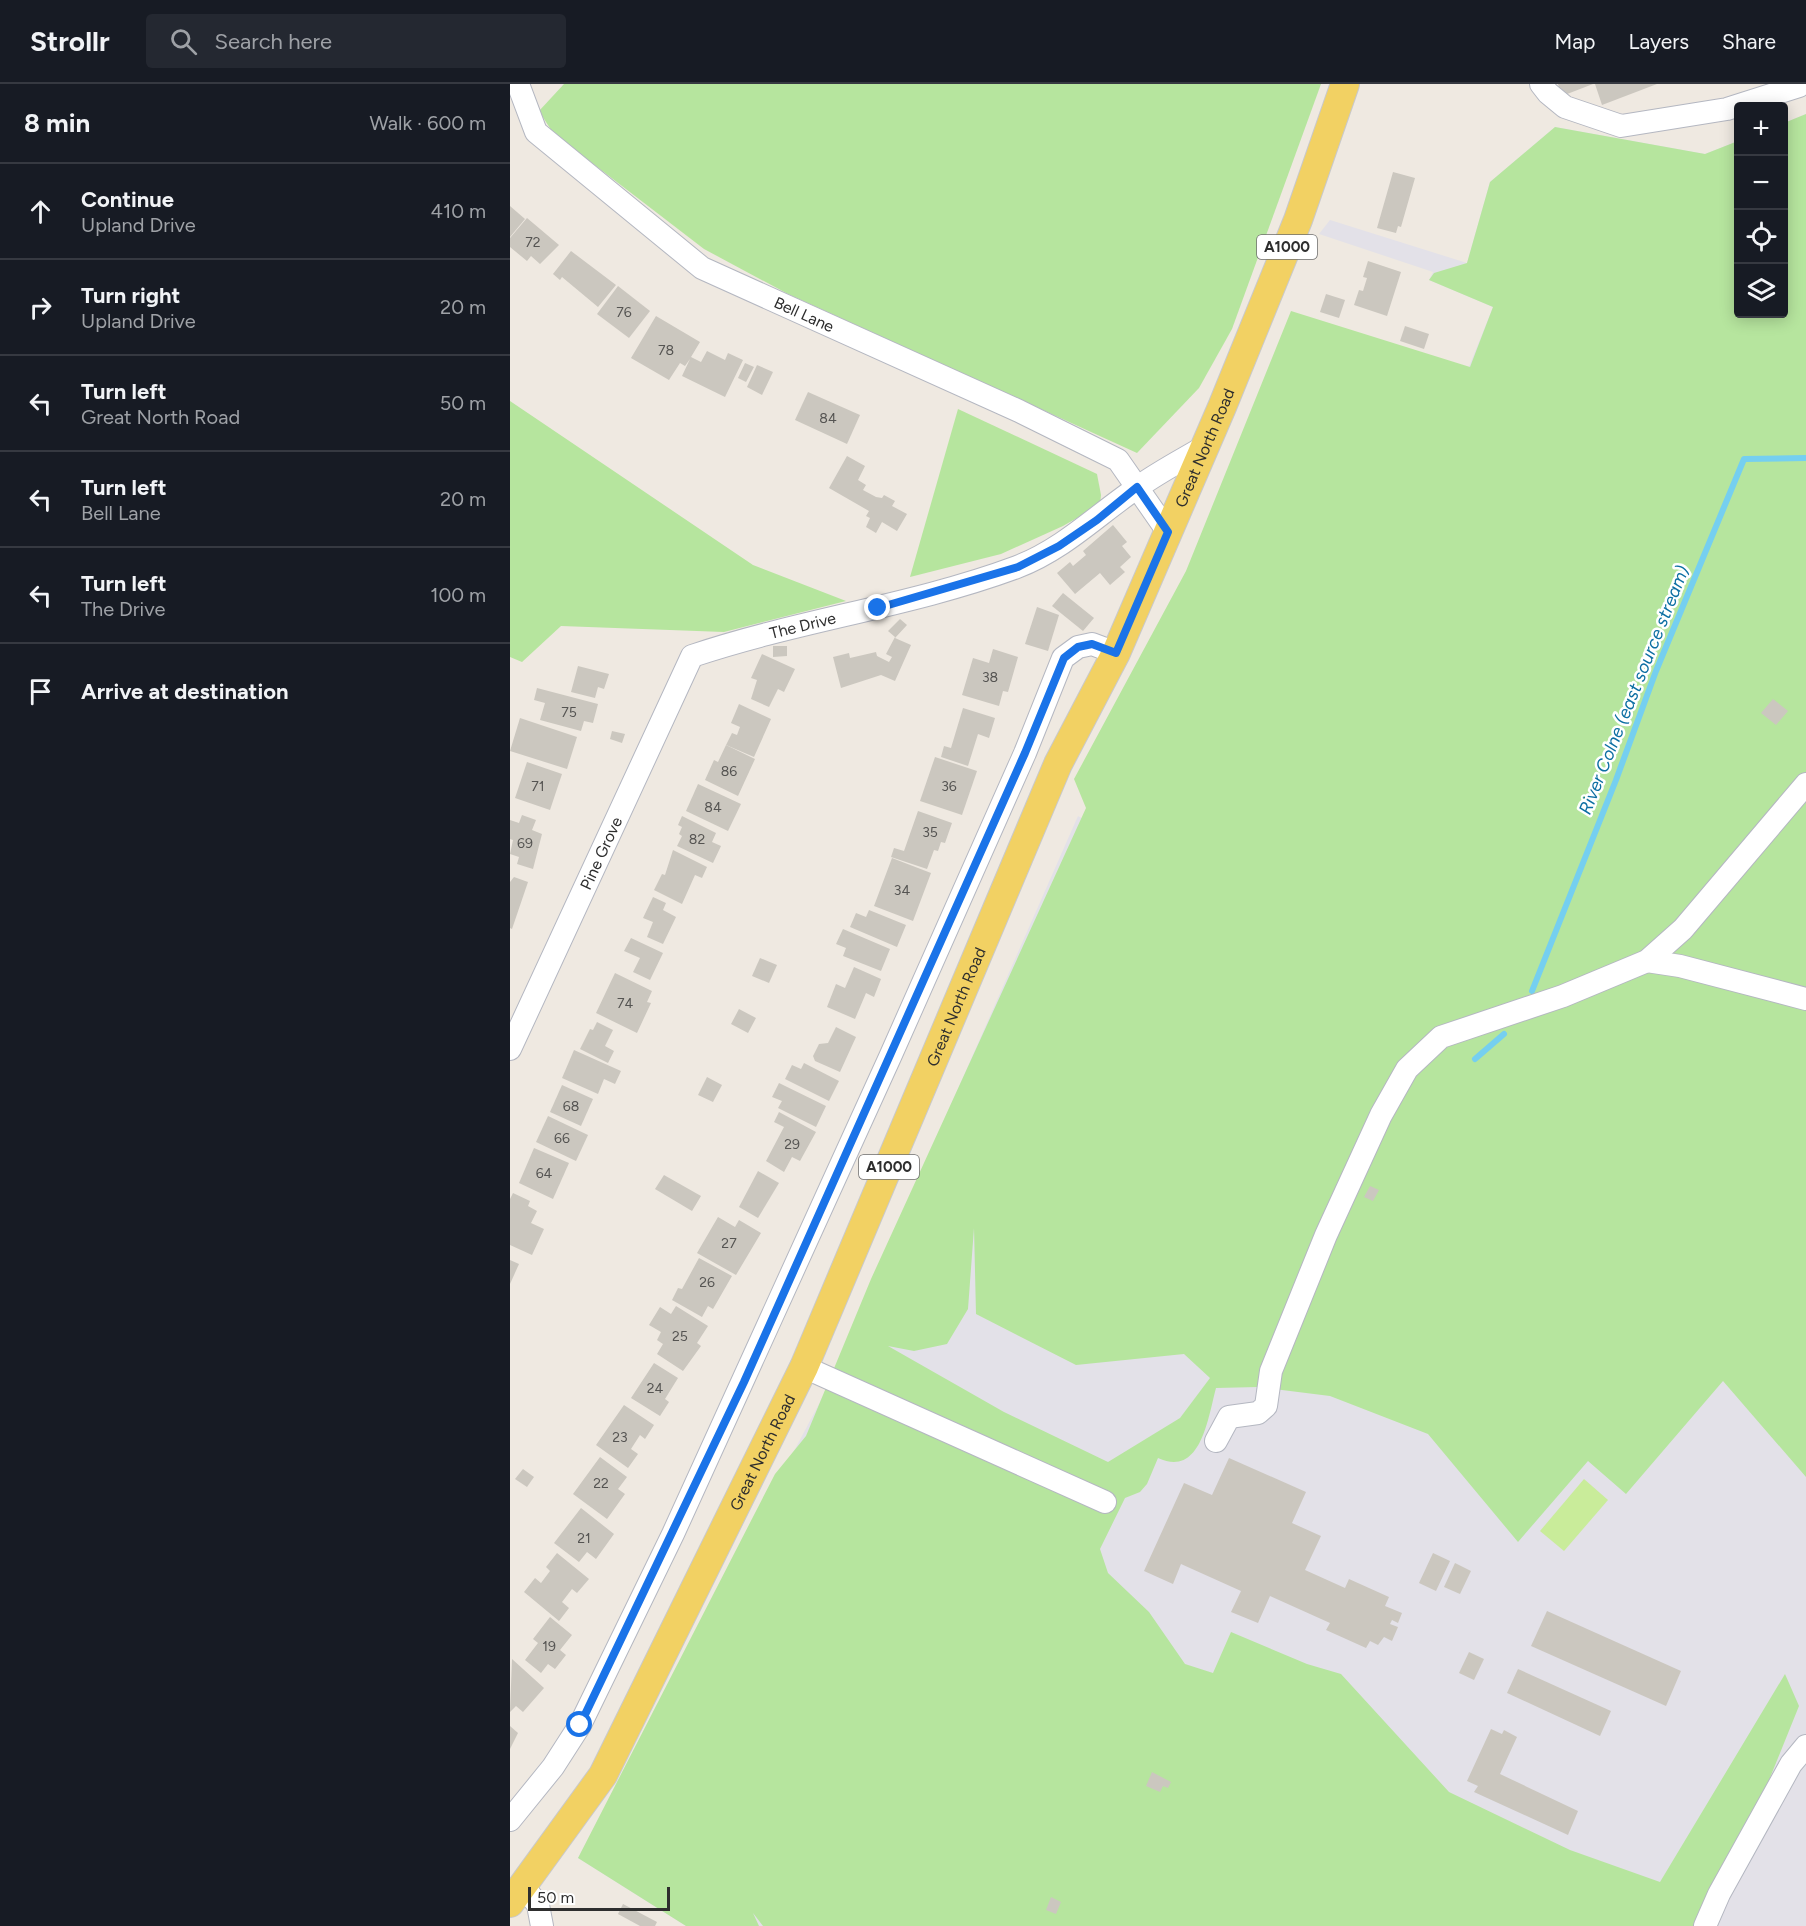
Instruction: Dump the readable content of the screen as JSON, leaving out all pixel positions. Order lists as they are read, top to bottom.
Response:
{
  "streets": {
    "main road": ["A1000", "Great North Road"],
    "street": ["Bell Lane", "The Drive", "Pine Grove"]
  },
  "crossings": [
    ["Bell Lane", "Great North Road"],
    ["Bell Lane", "The Drive"],
    ["The Drive", "Pine Grove"]
  ],
  "water": ["River Colne (east source stream)"],
  "house_numbers": [
    "72",
    "76",
    "78",
    "84",
    "38",
    "75",
    "86",
    "71",
    "36",
    "84",
    "35",
    "82",
    "69",
    "34",
    "74",
    "68",
    "66",
    "29",
    "64",
    "27",
    "26",
    "25",
    "24",
    "23",
    "22",
    "21",
    "19"
  ],
  "scale_bar": "50 m",
  "page": {
    "header": "Strollr",
    "search": "Search here",
    "nav": ["Map", "Layers", "Share"],
    "heading": ["8 min", "Walk · 600 m"],
    "map_buttons": ["+", "−"],
    "list": [
      ["Continue", "Upland Drive", "410 m"],
      ["Turn right", "Upland Drive", "20 m"],
      ["Turn left", "Great North Road", "50 m"],
      ["Turn left", "Bell Lane", "20 m"],
      ["Turn left", "The Drive", "100 m"],
      "Arrive at destination"
    ],
    "scale": "50 m"
  }
}
